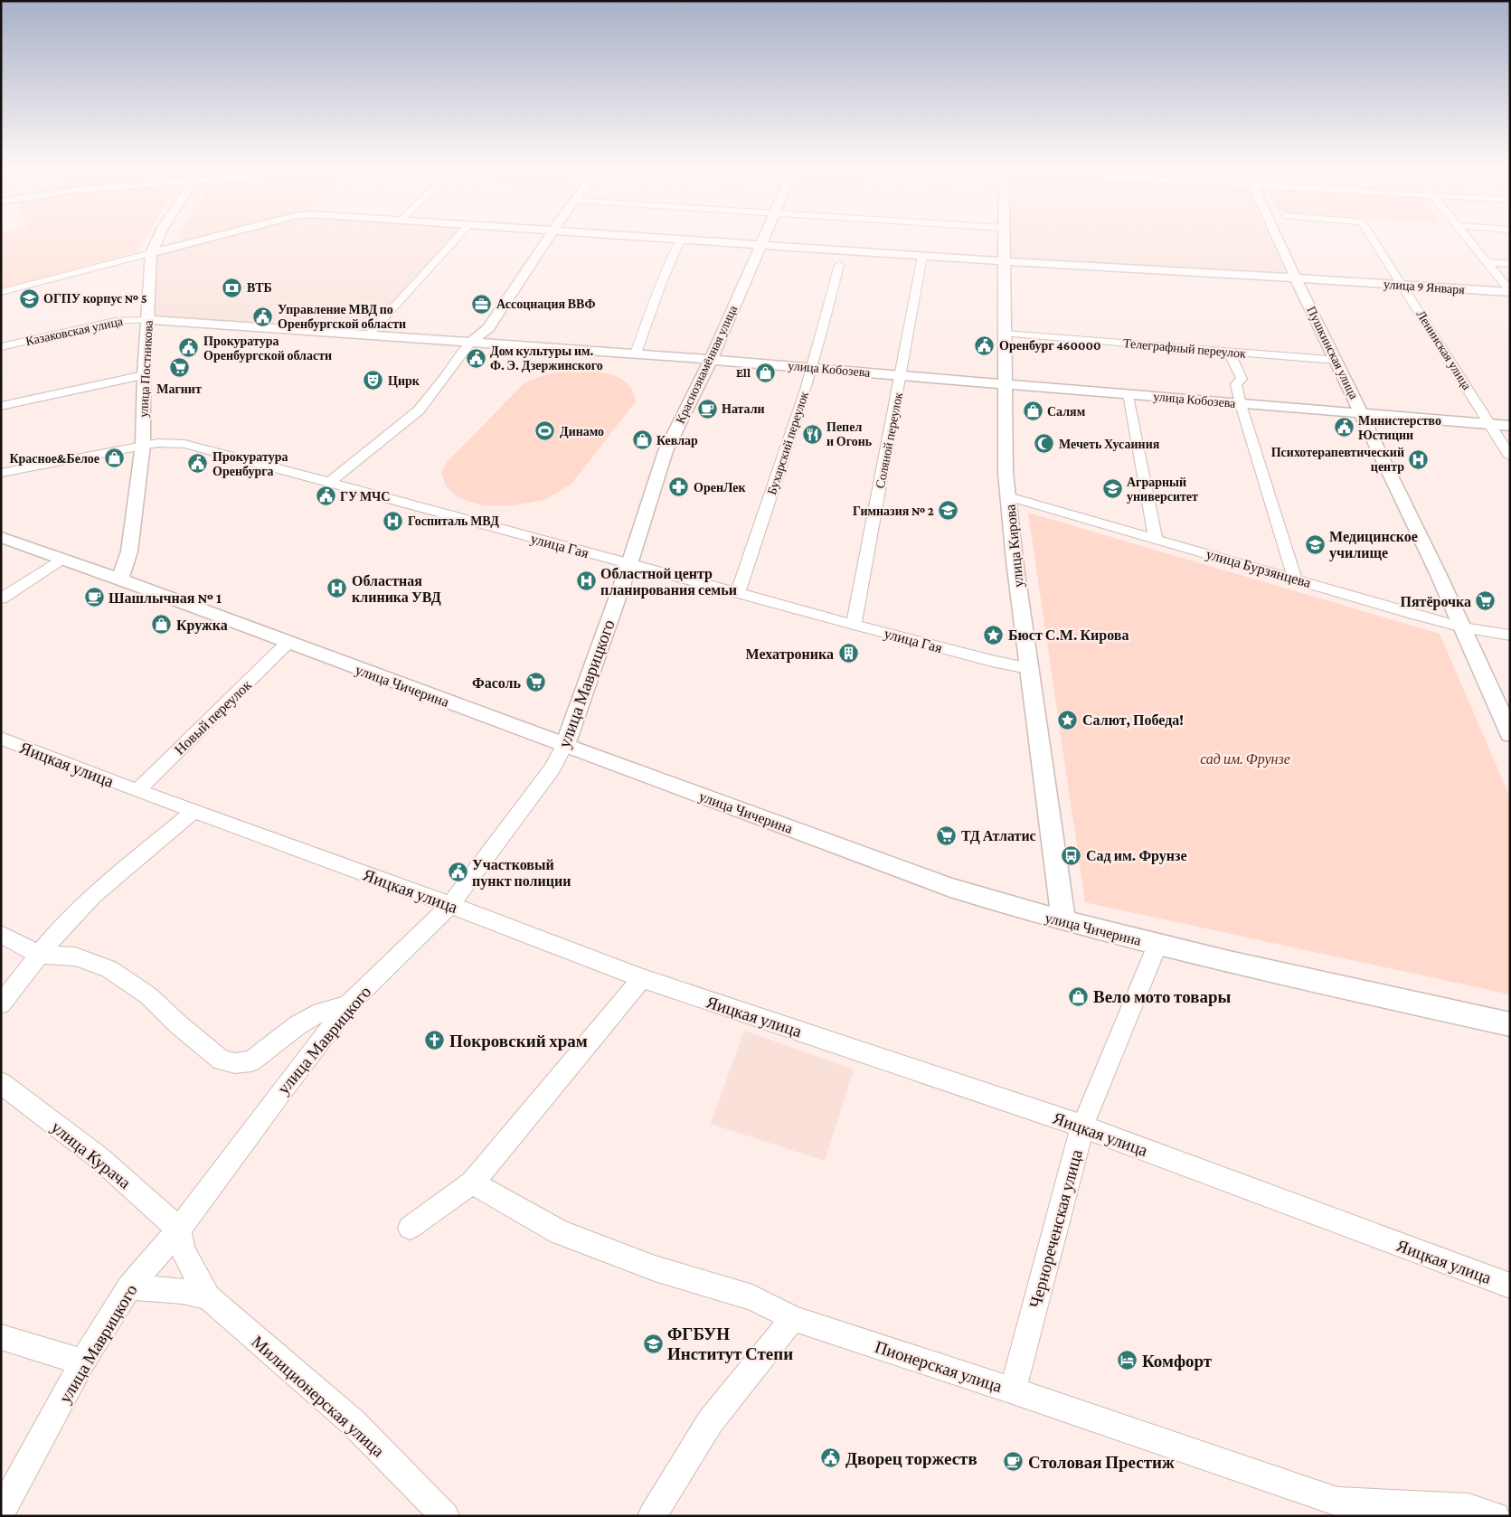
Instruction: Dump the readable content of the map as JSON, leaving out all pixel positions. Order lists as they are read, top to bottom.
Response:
{
  "streets": {
    "main road": [
      "улица 9 Января",
      "Пушкинская улица",
      "Краснознамённая улица",
      "улица Постникова",
      "улица Кобозева",
      "улица Кирова",
      "улица Маврицкого",
      "улица Чичерина"
    ],
    "street": [
      "Казаковская улица",
      "Телеграфный переулок",
      "Ленинская улица",
      "Соляной переулок",
      "Бухарский переулок",
      "улица Гая",
      "улица Бурзянцева",
      "Новый переулок",
      "Яицкая улица",
      "улица Курача",
      "Чернореченская улица",
      "Пионерская улица",
      "Милиционерская улица"
    ]
  },
  "crossings": [
    ["улица 9 Января", "Ленинская улица"],
    ["улица 9 Января", "Пушкинская улица"],
    ["улица 9 Января", "Краснознамённая улица"],
    ["улица 9 Января", "улица Постникова"],
    ["улица 9 Января", "Соляной переулок"],
    ["улица 9 Января", "улица Кирова"],
    ["Казаковская улица", "улица Постникова"],
    ["Казаковская улица", "улица Кобозева"],
    ["Телеграфный переулок", "Пушкинская улица"],
    ["Телеграфный переулок", "улица Кирова"],
    ["Ленинская улица", "улица Кобозева"],
    ["Пушкинская улица", "улица Кобозева"],
    ["Пушкинская улица", "улица Бурзянцева"],
    ["Краснознамённая улица", "улица Кобозева"],
    ["Краснознамённая улица", "улица Гая"],
    ["Краснознамённая улица", "улица Маврицкого"],
    ["улица Постникова", "улица Кобозева"],
    ["улица Постникова", "улица Гая"],
    ["улица Постникова", "улица Чичерина"],
    ["улица Кобозева", "Соляной переулок"],
    ["улица Кобозева", "Бухарский переулок"],
    ["улица Кобозева", "улица Кирова"],
    ["Соляной переулок", "улица Гая"],
    ["Бухарский переулок", "улица Гая"],
    ["улица Гая", "улица Кирова"],
    ["улица Гая", "улица Маврицкого"],
    ["улица Кирова", "улица Бурзянцева"],
    ["улица Кирова", "улица Чичерина"],
    ["улица Маврицкого", "улица Чичерина"],
    ["улица Маврицкого", "Яицкая улица"],
    ["улица Маврицкого", "улица Курача"],
    ["улица Маврицкого", "Милиционерская улица"],
    ["улица Чичерина", "Новый переулок"],
    ["улица Чичерина", "Чернореченская улица"],
    ["Новый переулок", "Яицкая улица"],
    ["Яицкая улица", "Чернореченская улица"],
    ["улица Курача", "Милиционерская улица"],
    ["Чернореченская улица", "Пионерская улица"]
  ],
  "parks": ["сад им. Фрунзе"],
  "places": {
    "bank": ["ВТБ"],
    "school or university": [
      "ОГПУ корпус № 5",
      "Аграрный университет",
      "Гимназия № 2",
      "Медицинское училище",
      "ФГБУН Институт Степи"
    ],
    "office": ["Ассоциация ВВФ"],
    "public building": [
      "Управление МВД по Оренбургской области",
      "Оренбург 460000",
      "Прокуратура Оренбургской области",
      "Дом культуры им. Ф. Э. Дзержинского",
      "Министерство Юстиции",
      "Прокуратура Оренбурга",
      "ГУ МЧС",
      "Участковый пункт полиции",
      "Дворец торжеств"
    ],
    "supermarket": [
      "Магнит",
      "Пятёрочка",
      "Фасоль",
      "ТД Атлатис"
    ],
    "shop": [
      "Ell",
      "Салям",
      "Кевлар",
      "Красное&Белое",
      "Кружка",
      "Вело мото товары"
    ],
    "theatre": ["Цирк"],
    "cafe": ["Натали", "Шашлычная № 1", "Столовая Престиж"],
    "sports": ["Динамо"],
    "restaurant": ["Пепел и Огонь"],
    "mosque": ["Мечеть Хусаиния"],
    "hospital": [
      "Психотерапевтический центр",
      "Госпиталь МВД",
      "Областной центр планирования семьи",
      "Областная клиника УВД"
    ],
    "pharmacy": ["ОренЛек"],
    "place": ["Бюст С.М. Кирова", "Салют, Победа!"],
    "building": ["Мехатроника"],
    "bus stop": ["Сад им. Фрунзе"],
    "church": ["Покровский храм"],
    "hotel": ["Комфорт"]
  }
}
